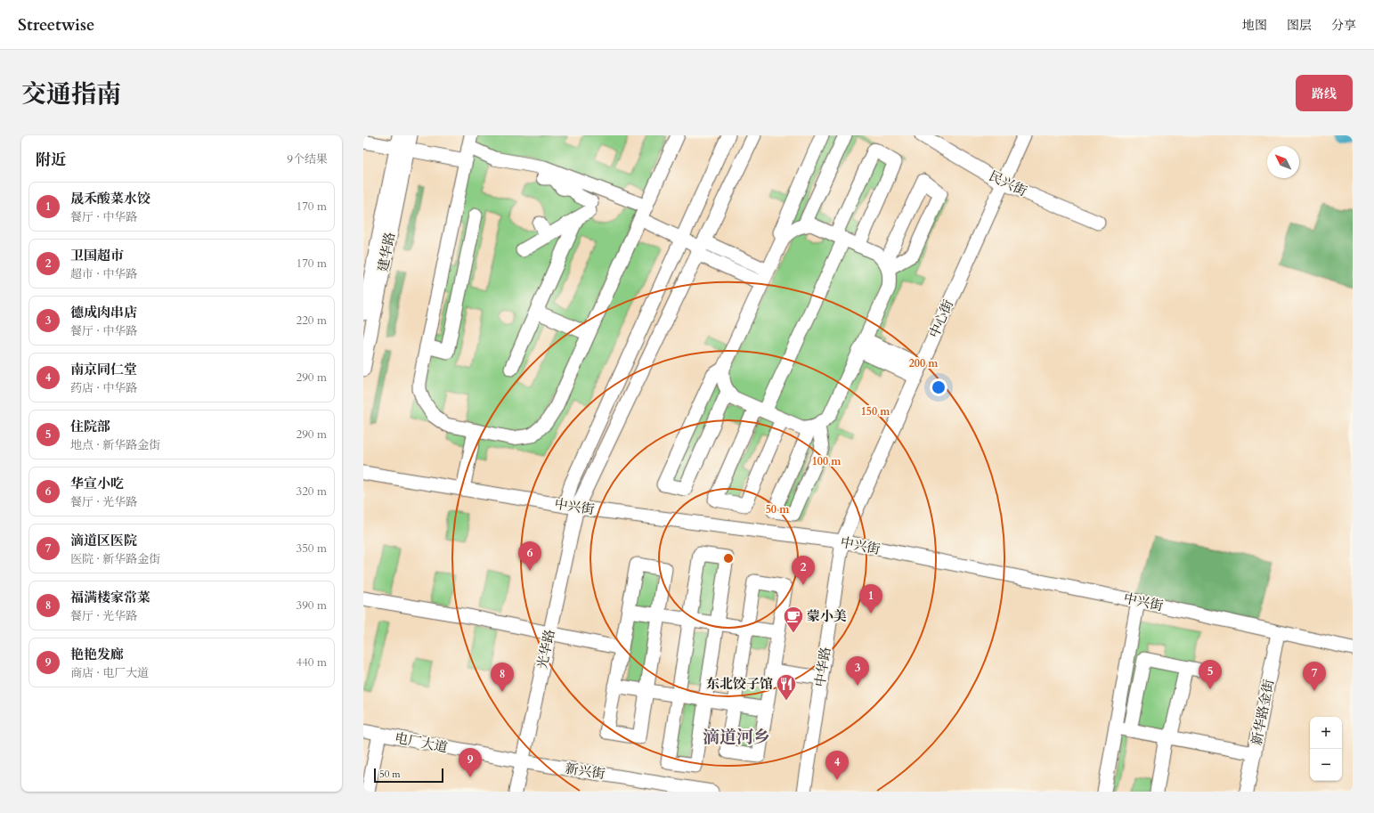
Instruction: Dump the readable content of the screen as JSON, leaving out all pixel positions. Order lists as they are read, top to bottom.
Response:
{
  "streets": {
    "street": [
      "民兴街",
      "建华路",
      "中心街",
      "中兴街",
      "光华路",
      "中华路",
      "新华路金街",
      "电厂大道",
      "新兴街"
    ]
  },
  "crossings": [
    ["民兴街", "中心街"],
    ["中心街", "中兴街"],
    ["中心街", "中华路"],
    ["中兴街", "光华路"],
    ["中兴街", "中华路"],
    ["中兴街", "新华路金街"],
    ["光华路", "电厂大道"],
    ["光华路", "新兴街"],
    ["电厂大道", "新兴街"]
  ],
  "districts": ["滴道河乡"],
  "places": {
    "cafe": ["蒙小美"],
    "restaurant": ["东北饺子馆"]
  },
  "scale_bar": "50 m",
  "north": "top left",
  "page": {
    "header": "Streetwise",
    "nav": ["地图", "图层", "分享"],
    "title": "交通指南",
    "buttons": "路线",
    "heading": ["附近", "9个结果"],
    "list": [
      {
        "mark": "1",
        "name": "晟禾酸菜水饺",
        "note": "餐厅 · 中华路",
        "value": "170 m"
      },
      {
        "mark": "2",
        "name": "卫国超市",
        "note": "超市 · 中华路",
        "value": "170 m"
      },
      {
        "mark": "3",
        "name": "德成肉串店",
        "note": "餐厅 · 中华路",
        "value": "220 m"
      },
      {
        "mark": "4",
        "name": "南京同仁堂",
        "note": "药店 · 中华路",
        "value": "290 m"
      },
      {
        "mark": "5",
        "name": "住院部",
        "note": "地点 · 新华路金街",
        "value": "290 m"
      },
      {
        "mark": "6",
        "name": "华宣小吃",
        "note": "餐厅 · 光华路",
        "value": "320 m"
      },
      {
        "mark": "7",
        "name": "滴道区医院",
        "note": "医院 · 新华路金街",
        "value": "350 m"
      },
      {
        "mark": "8",
        "name": "福满楼家常菜",
        "note": "餐厅 · 光华路",
        "value": "390 m"
      },
      {
        "mark": "9",
        "name": "艳艳发廊",
        "note": "商店 · 电厂大道",
        "value": "440 m"
      }
    ],
    "pins": [
      "6",
      "2",
      "1",
      "3",
      "5",
      "7",
      "8",
      "9",
      "4"
    ],
    "map_buttons": ["+", "−"],
    "scale": "50 m"
  },
  "rings": [
    "200 m",
    "150 m",
    "100 m",
    "50 m"
  ]
}
